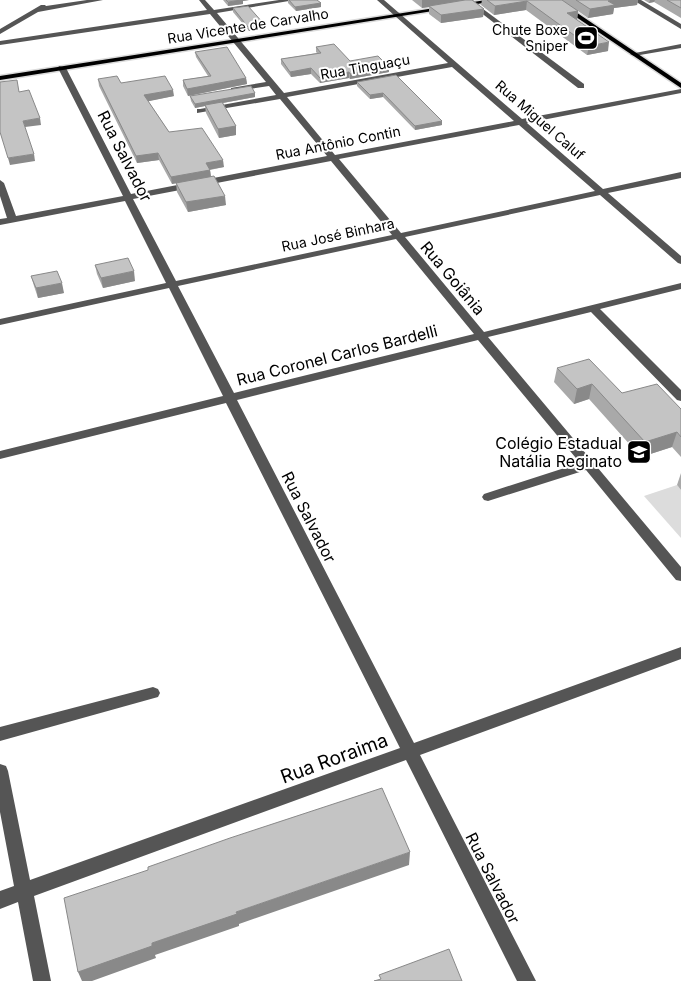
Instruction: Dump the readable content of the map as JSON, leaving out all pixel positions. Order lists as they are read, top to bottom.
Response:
{
  "streets": {
    "main road": ["Rua Vicente de Carvalho"],
    "street": [
      "Rua Tinguaçu",
      "Rua Miguel Caluf",
      "Rua Antônio Contin",
      "Rua Salvador",
      "Rua José Binhara",
      "Rua Goiânia",
      "Rua Coronel Carlos Bardelli",
      "Rua Roraima"
    ]
  },
  "crossings": [
    ["Rua Vicente de Carvalho", "Rua Miguel Caluf"],
    ["Rua Vicente de Carvalho", "Rua Salvador"],
    ["Rua Vicente de Carvalho", "Rua Goiânia"],
    ["Rua Tinguaçu", "Rua Miguel Caluf"],
    ["Rua Tinguaçu", "Rua Goiânia"],
    ["Rua Miguel Caluf", "Rua Antônio Contin"],
    ["Rua Miguel Caluf", "Rua José Binhara"],
    ["Rua Antônio Contin", "Rua Salvador"],
    ["Rua Antônio Contin", "Rua Goiânia"],
    ["Rua Salvador", "Rua José Binhara"],
    ["Rua Salvador", "Rua Coronel Carlos Bardelli"],
    ["Rua Salvador", "Rua Roraima"],
    ["Rua José Binhara", "Rua Goiânia"],
    ["Rua Goiânia", "Rua Coronel Carlos Bardelli"]
  ],
  "places": {
    "sports": ["Chute Boxe Sniper"],
    "school or university": ["Colégio Estadual Natália Reginato"]
  }
}
